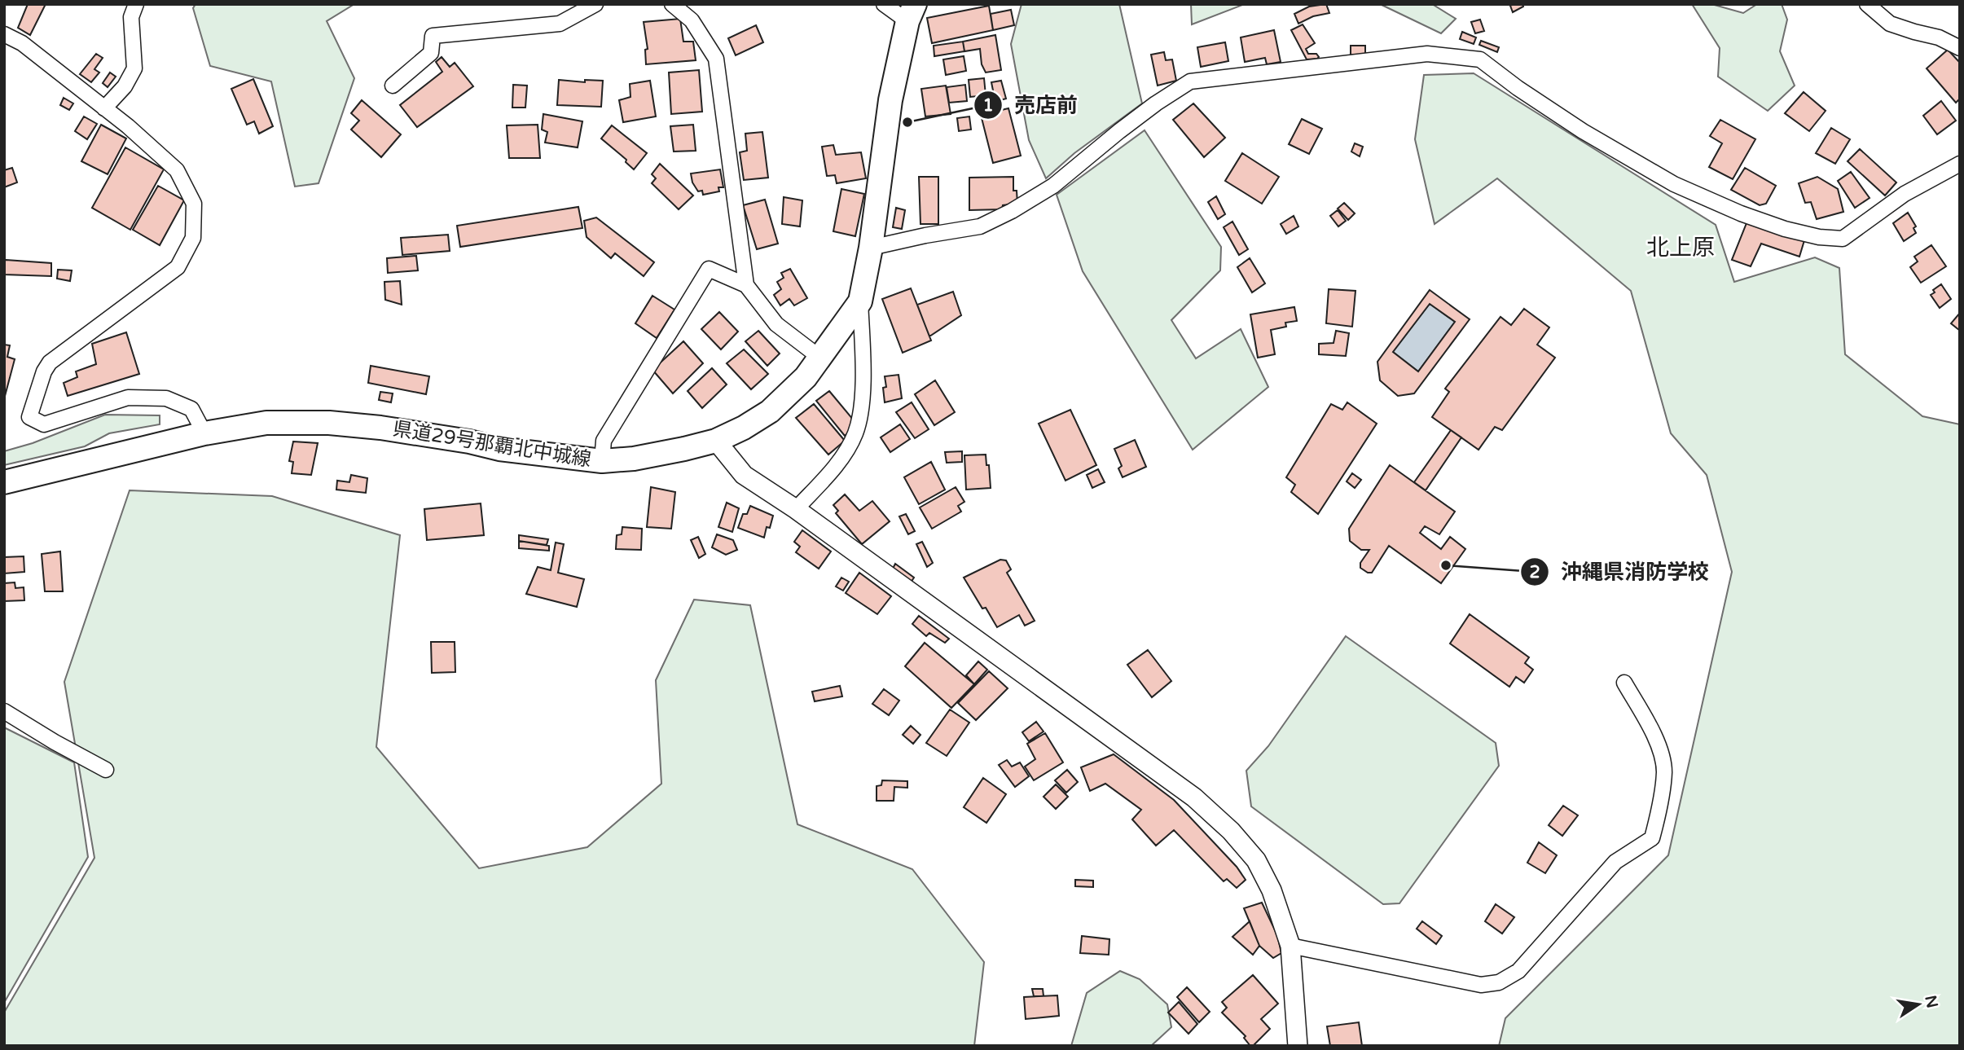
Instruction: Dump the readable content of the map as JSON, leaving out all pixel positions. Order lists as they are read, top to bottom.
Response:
{
  "streets": {
    "main road": ["県道29号那覇北中城線"]
  },
  "districts": ["北上原"],
  "places": ["売店前", "沖縄県消防学校"],
  "north": "right"
}
